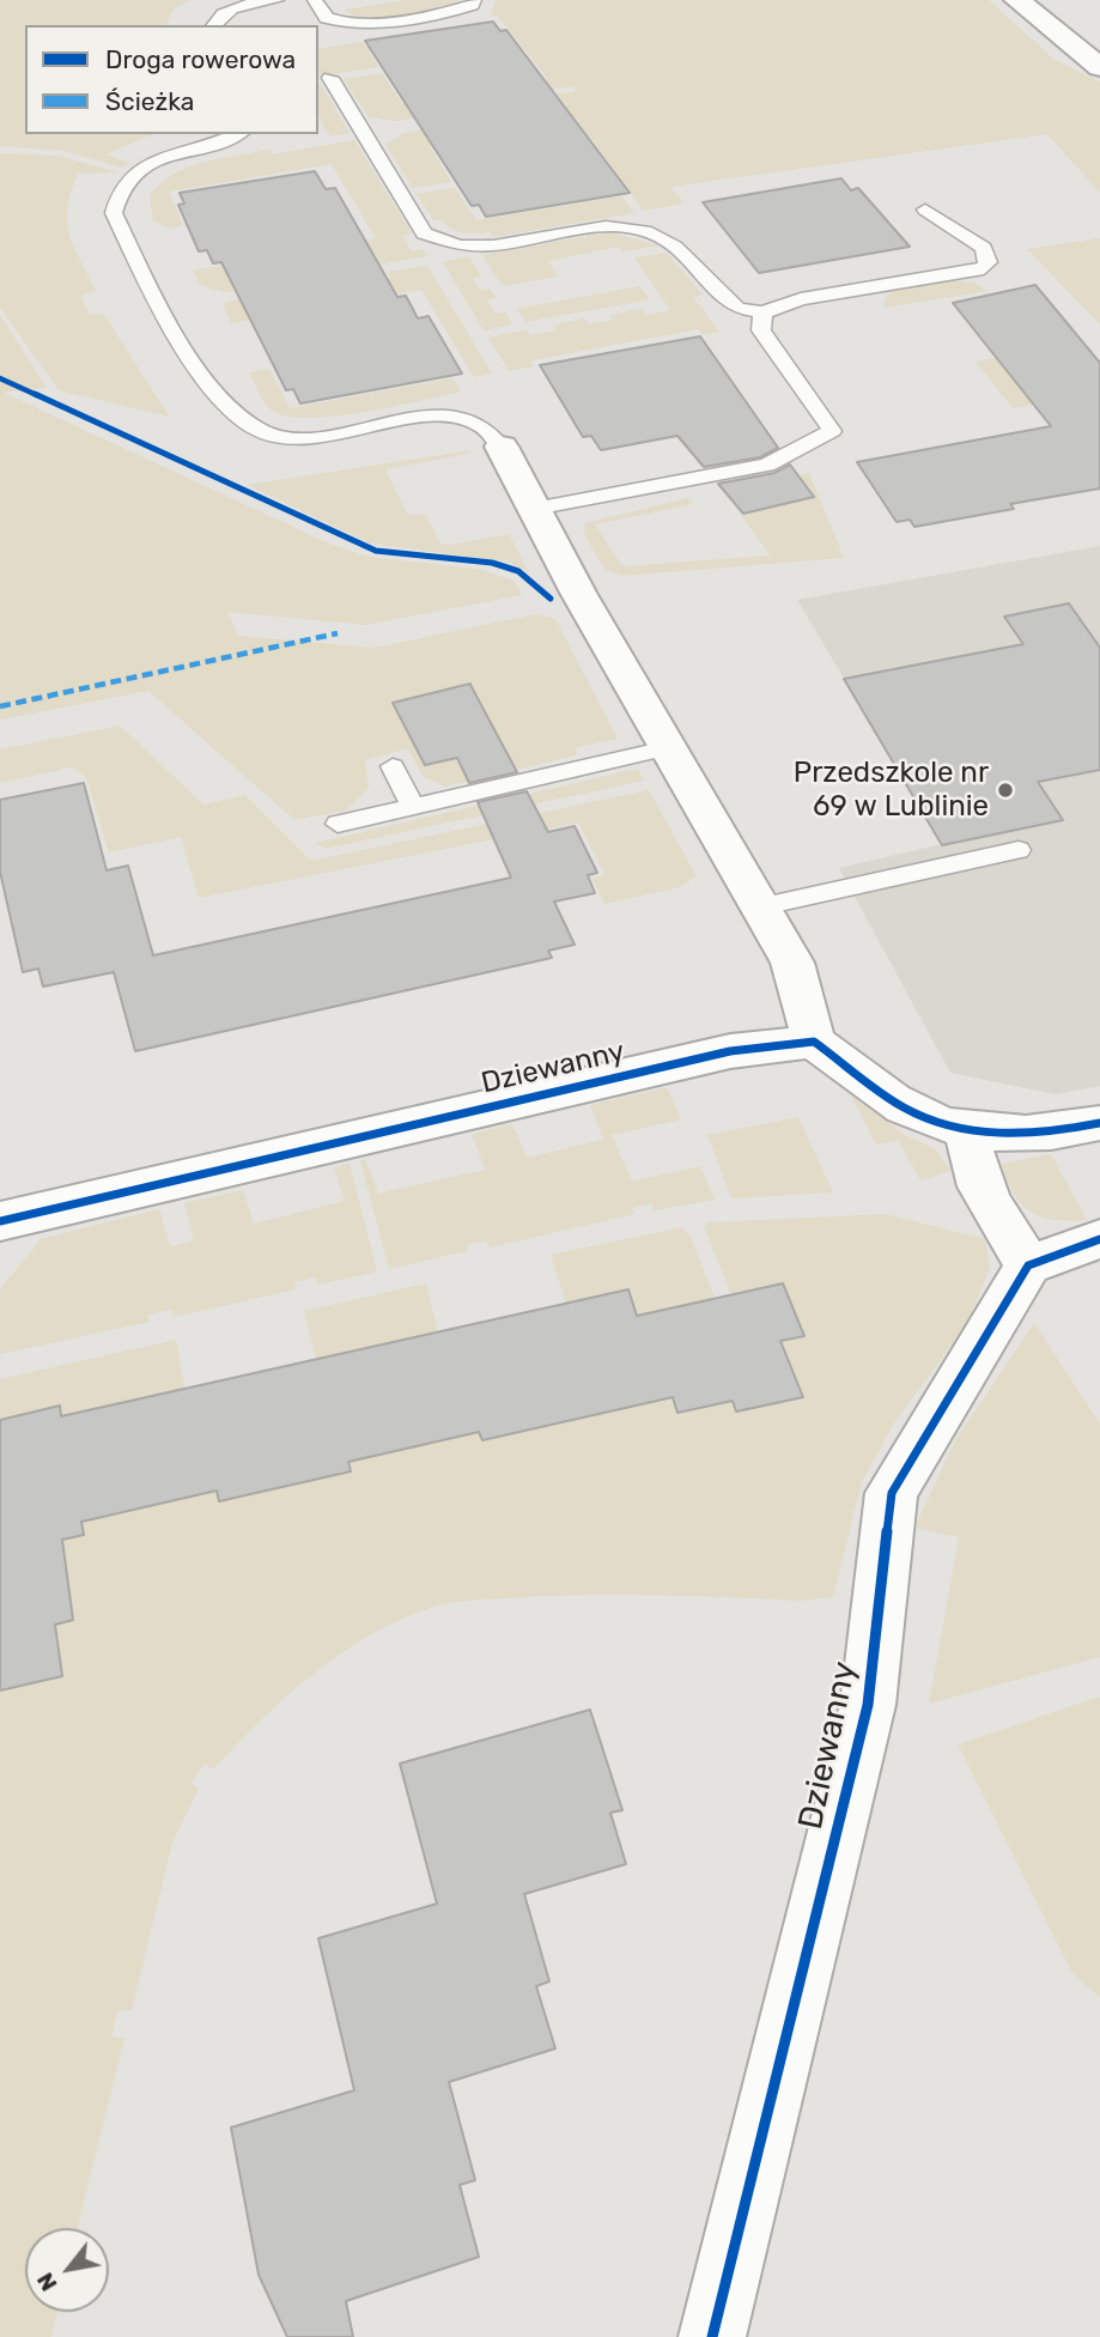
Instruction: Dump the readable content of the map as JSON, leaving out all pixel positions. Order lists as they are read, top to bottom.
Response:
{
  "streets": {
    "street": ["Dziewanny"]
  },
  "places": ["Przedszkole nr 69 w Lublinie"],
  "legend": ["Droga rowerowa", "Ścieżka"],
  "north": "bottom left"
}
